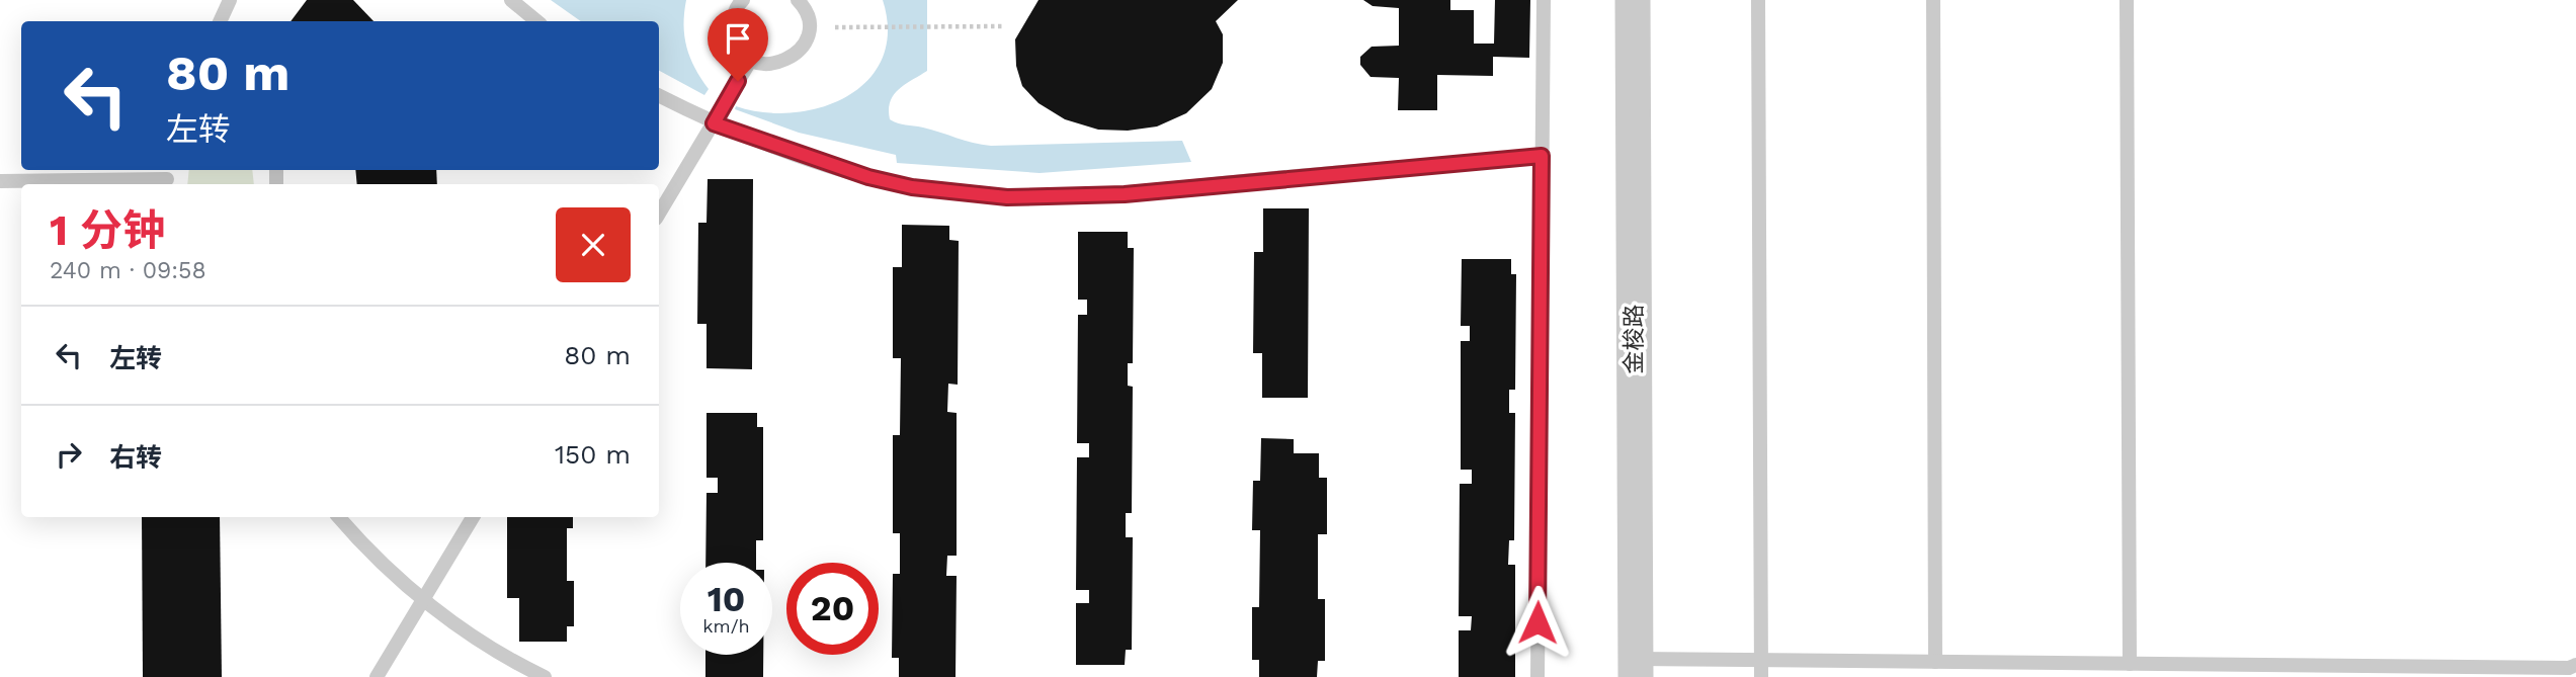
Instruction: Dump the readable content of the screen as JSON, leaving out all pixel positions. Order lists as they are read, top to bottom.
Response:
{
  "streets": {
    "street": ["金梭路"]
  },
  "page": {
    "turn": ["80 m", "左转"],
    "heading": ["1 分钟", "240 m · 09:58"],
    "list": [
      {
        "name": "左转",
        "value": "80 m"
      },
      {
        "name": "右转",
        "value": "150 m"
      }
    ],
    "speed": "10 km/h",
    "limit": "20"
  }
}
